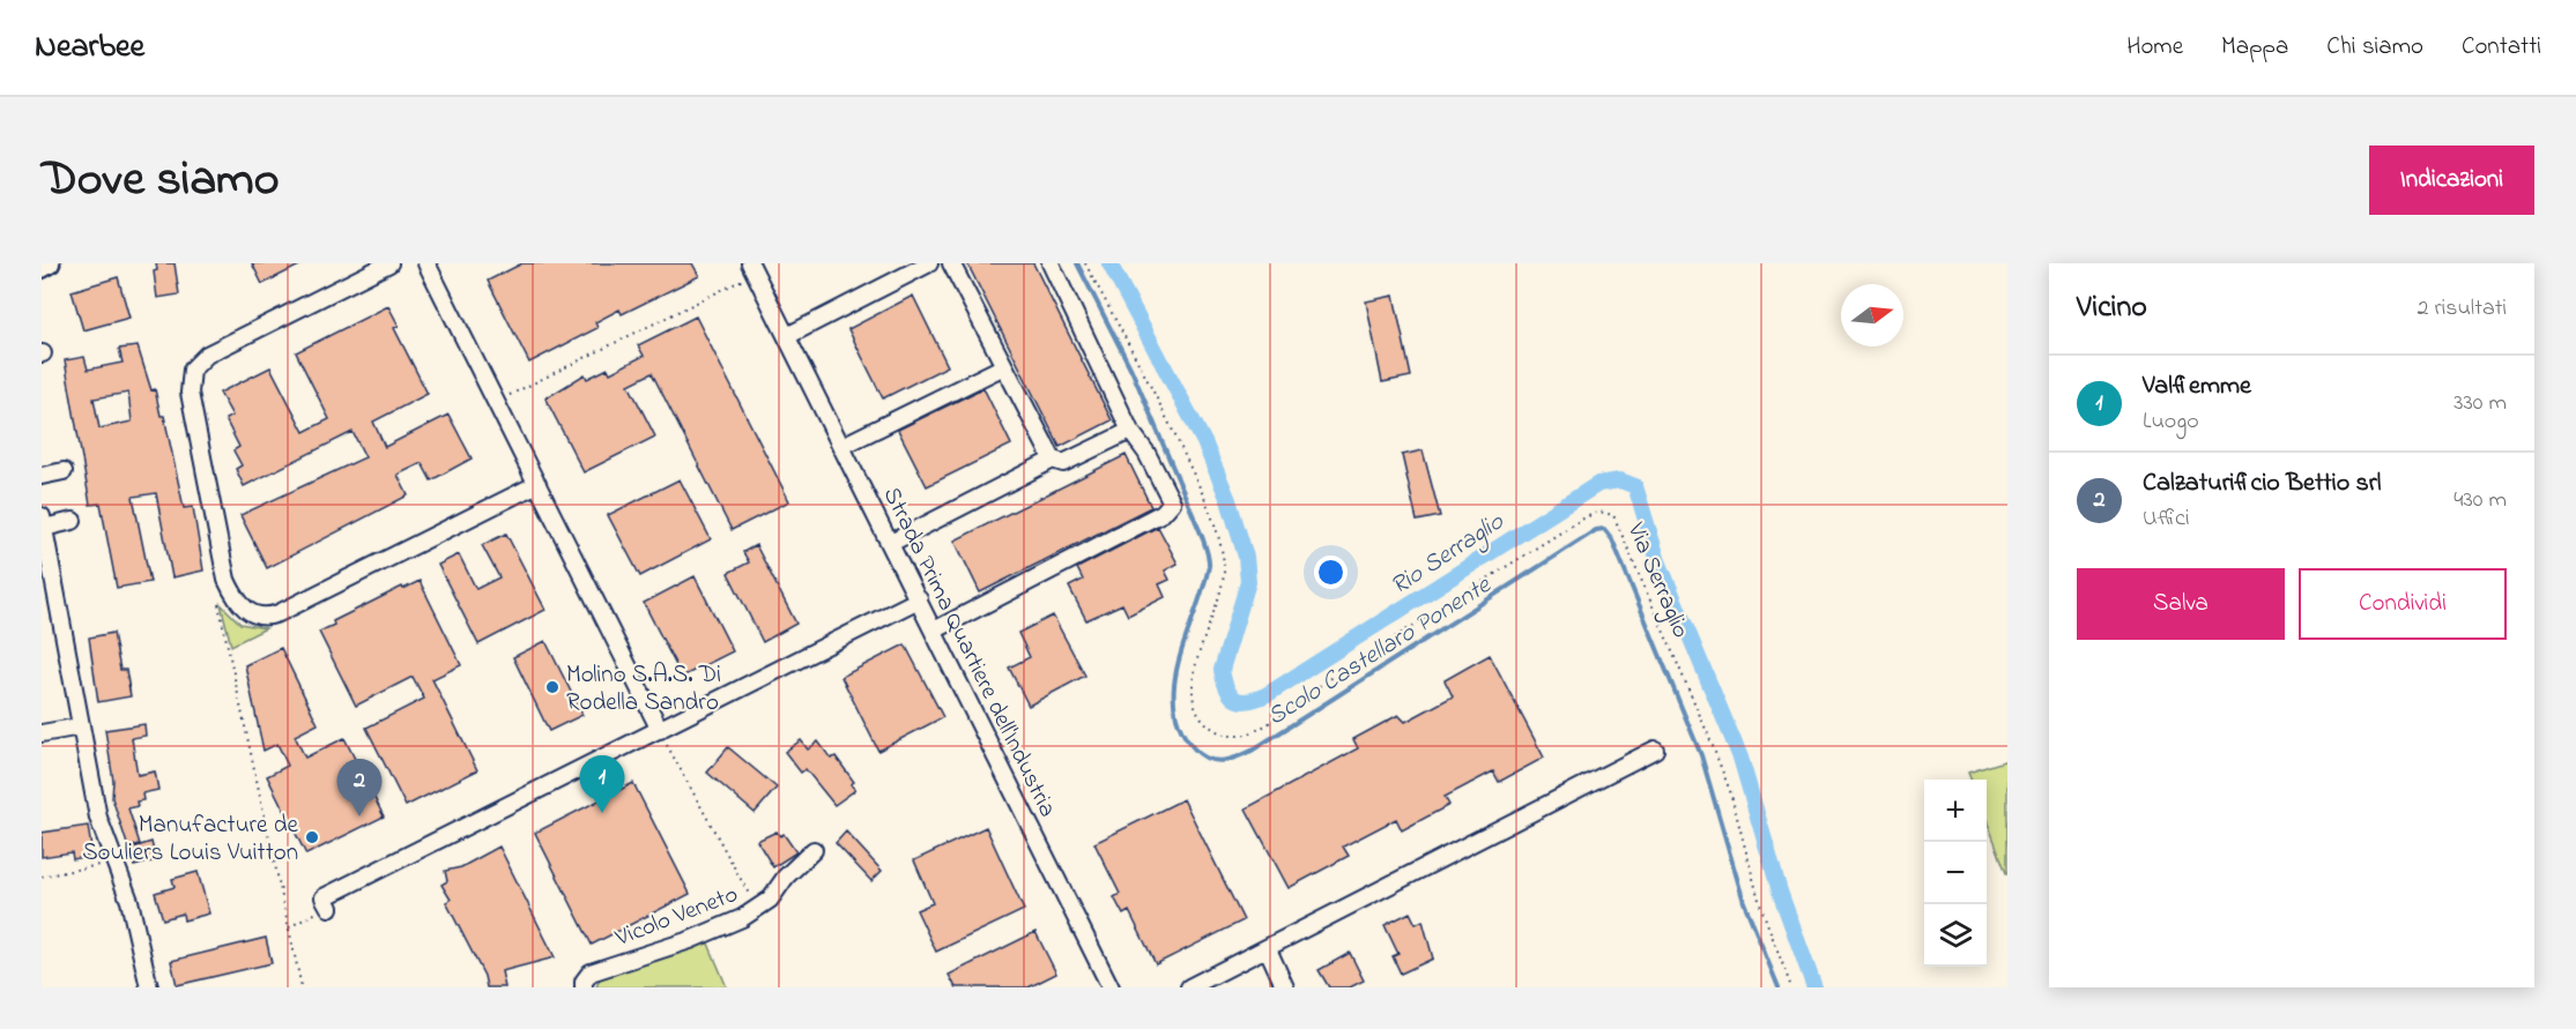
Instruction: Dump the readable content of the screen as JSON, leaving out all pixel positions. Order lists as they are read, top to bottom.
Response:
{
  "streets": {
    "street": ["Strada Prima Quartiere dell'Industria", "Vicolo Veneto"],
    "path": ["Via Serraglio"]
  },
  "water": ["Rio Serraglio", "Scolo Castellaro Ponente"],
  "places": ["Molino S.A.S. Di Rodella Sandro", "Manufacture de Souliers Louis Vuitton"],
  "north": "right",
  "page": {
    "header": "Nearbee",
    "nav": [
      "Home",
      "Mappa",
      "Chi siamo",
      "Contatti"
    ],
    "title": "Dove siamo",
    "buttons": [
      "Indicazioni",
      ["Salva", "Condividi"]
    ],
    "heading": ["Vicino", "2 risultati"],
    "list": [
      {
        "mark": "1",
        "name": "Valfiemme",
        "note": "Luogo",
        "value": "330 m"
      },
      {
        "mark": "2",
        "name": "Calzaturificio Bettio srl",
        "note": "Uffici",
        "value": "430 m"
      }
    ],
    "pins": ["1", "2"],
    "map_buttons": ["+", "−"]
  }
}
